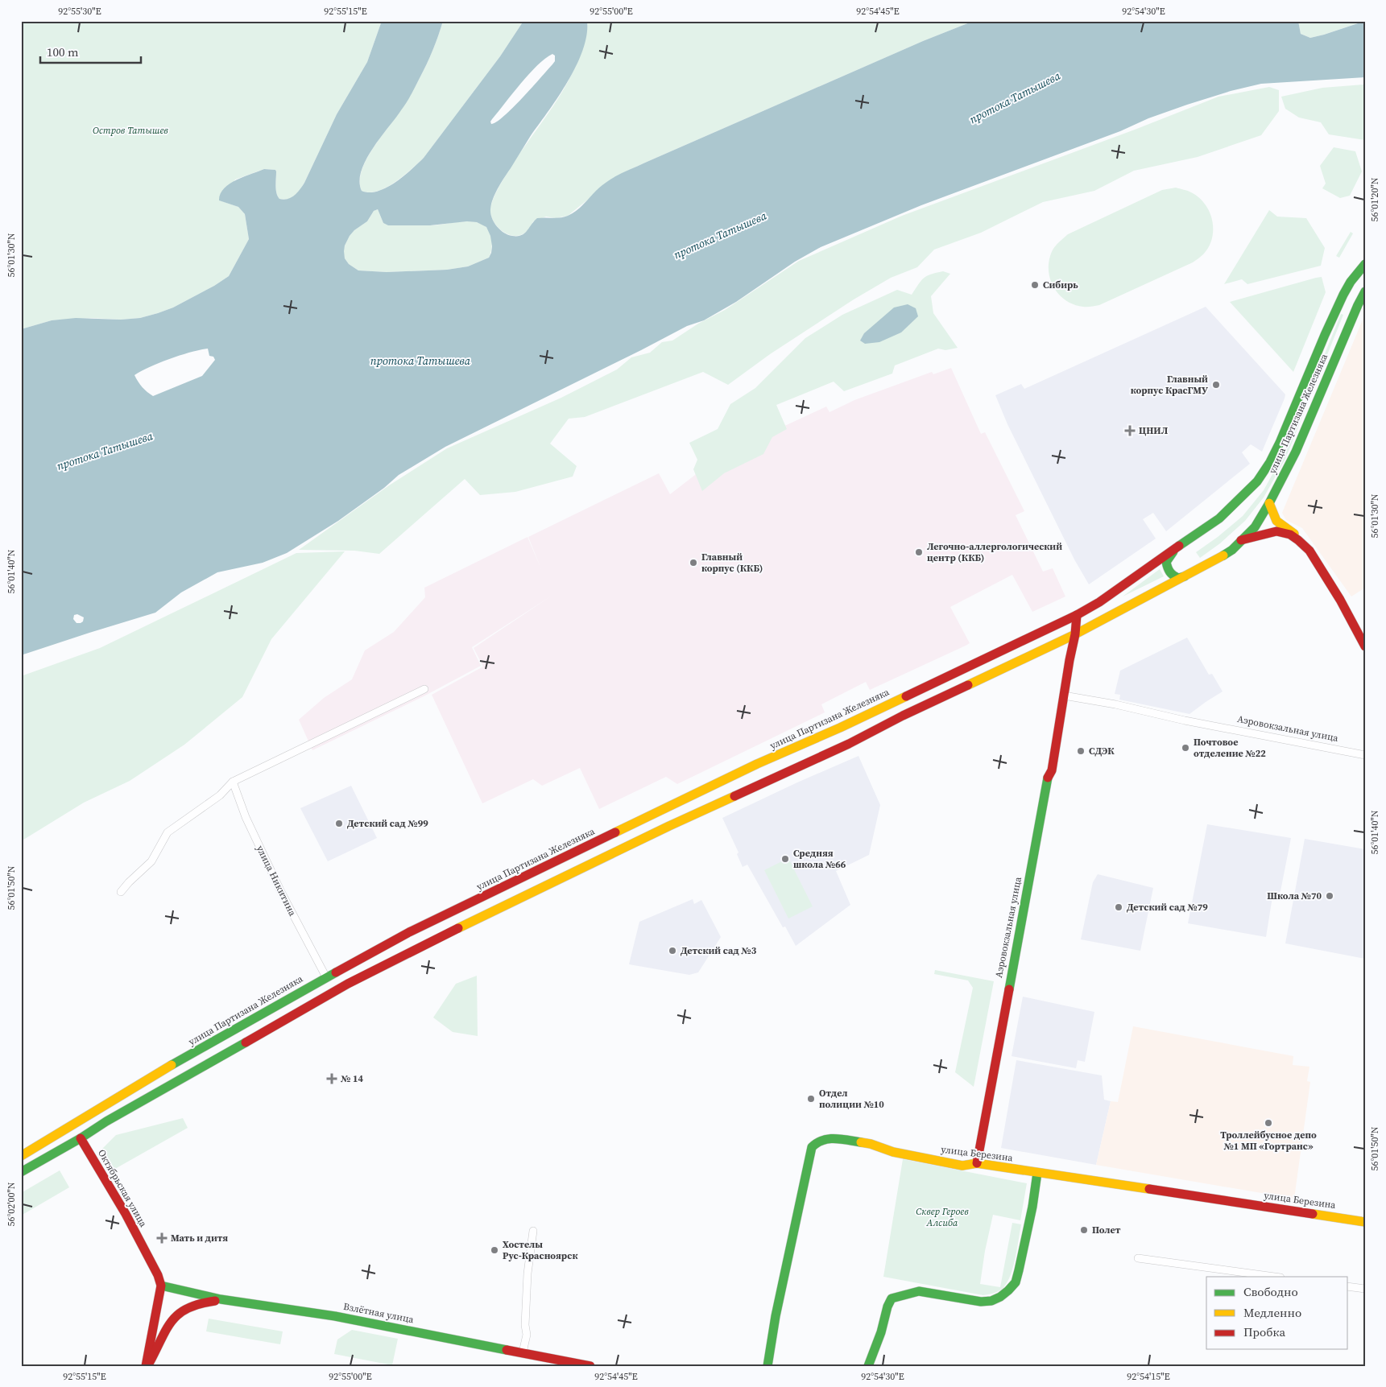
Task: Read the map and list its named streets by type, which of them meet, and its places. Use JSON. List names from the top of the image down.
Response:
{
  "streets": {
    "main road": [
      "улица Партизана Железняка",
      "Аэровокзальная улица",
      "улица Березина",
      "Октябрьская улица",
      "Взлётная улица"
    ],
    "street": ["улица Никитина"]
  },
  "crossings": [
    ["улица Партизана Железняка", "Аэровокзальная улица"],
    ["улица Партизана Железняка", "улица Никитина"],
    ["улица Партизана Железняка", "Октябрьская улица"],
    ["Аэровокзальная улица", "улица Березина"],
    ["Октябрьская улица", "Взлётная улица"]
  ],
  "water": ["протока Татышева"],
  "parks": ["Остров Татышев", "Сквер Героев Алсиба"],
  "places": {
    "other": [
      "Сибирь",
      "Главный корпус КрасГМУ",
      "Легочно-аллергологический центр (ККБ)",
      "Главный корпус (ККБ)",
      "Почтовое отделение №22",
      "СДЭК",
      "Детский сад №99",
      "Средняя школа №66",
      "Школа №70",
      "Детский сад №79",
      "Детский сад №3",
      "Отдел полиции №10",
      "Троллейбусное депо №1 МП «Гортранс»",
      "Полет",
      "Хостелы Рус-Красноярск"
    ],
    "health": ["ЦНИЛ", "№ 14", "Мать и дитя"]
  },
  "legend": ["Свободно", "Медленно", "Пробка"],
  "scale_bar": "100 m",
  "coordinates": [
    "92°55'30\"E",
    "92°55'15\"E",
    "92°55'00\"E",
    "92°54'45\"E",
    "92°54'30\"E",
    "56°01'20\"N",
    "56°01'30\"N",
    "56°01'40\"N",
    "56°01'50\"N",
    "56°02'00\"N",
    "92°54'15\"E"
  ]
}
